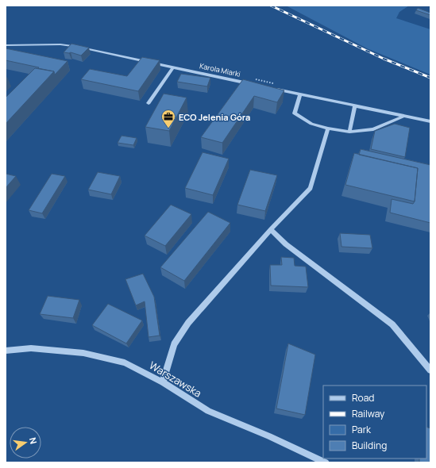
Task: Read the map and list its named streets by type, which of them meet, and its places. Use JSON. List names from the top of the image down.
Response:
{
  "streets": {
    "street": ["Karola Miarki", "Warszawska"]
  },
  "places": {
    "office": ["ECO Jelenia Góra"]
  },
  "legend": [
    "Road",
    "Railway",
    "Park",
    "Building"
  ],
  "north": "right"
}
